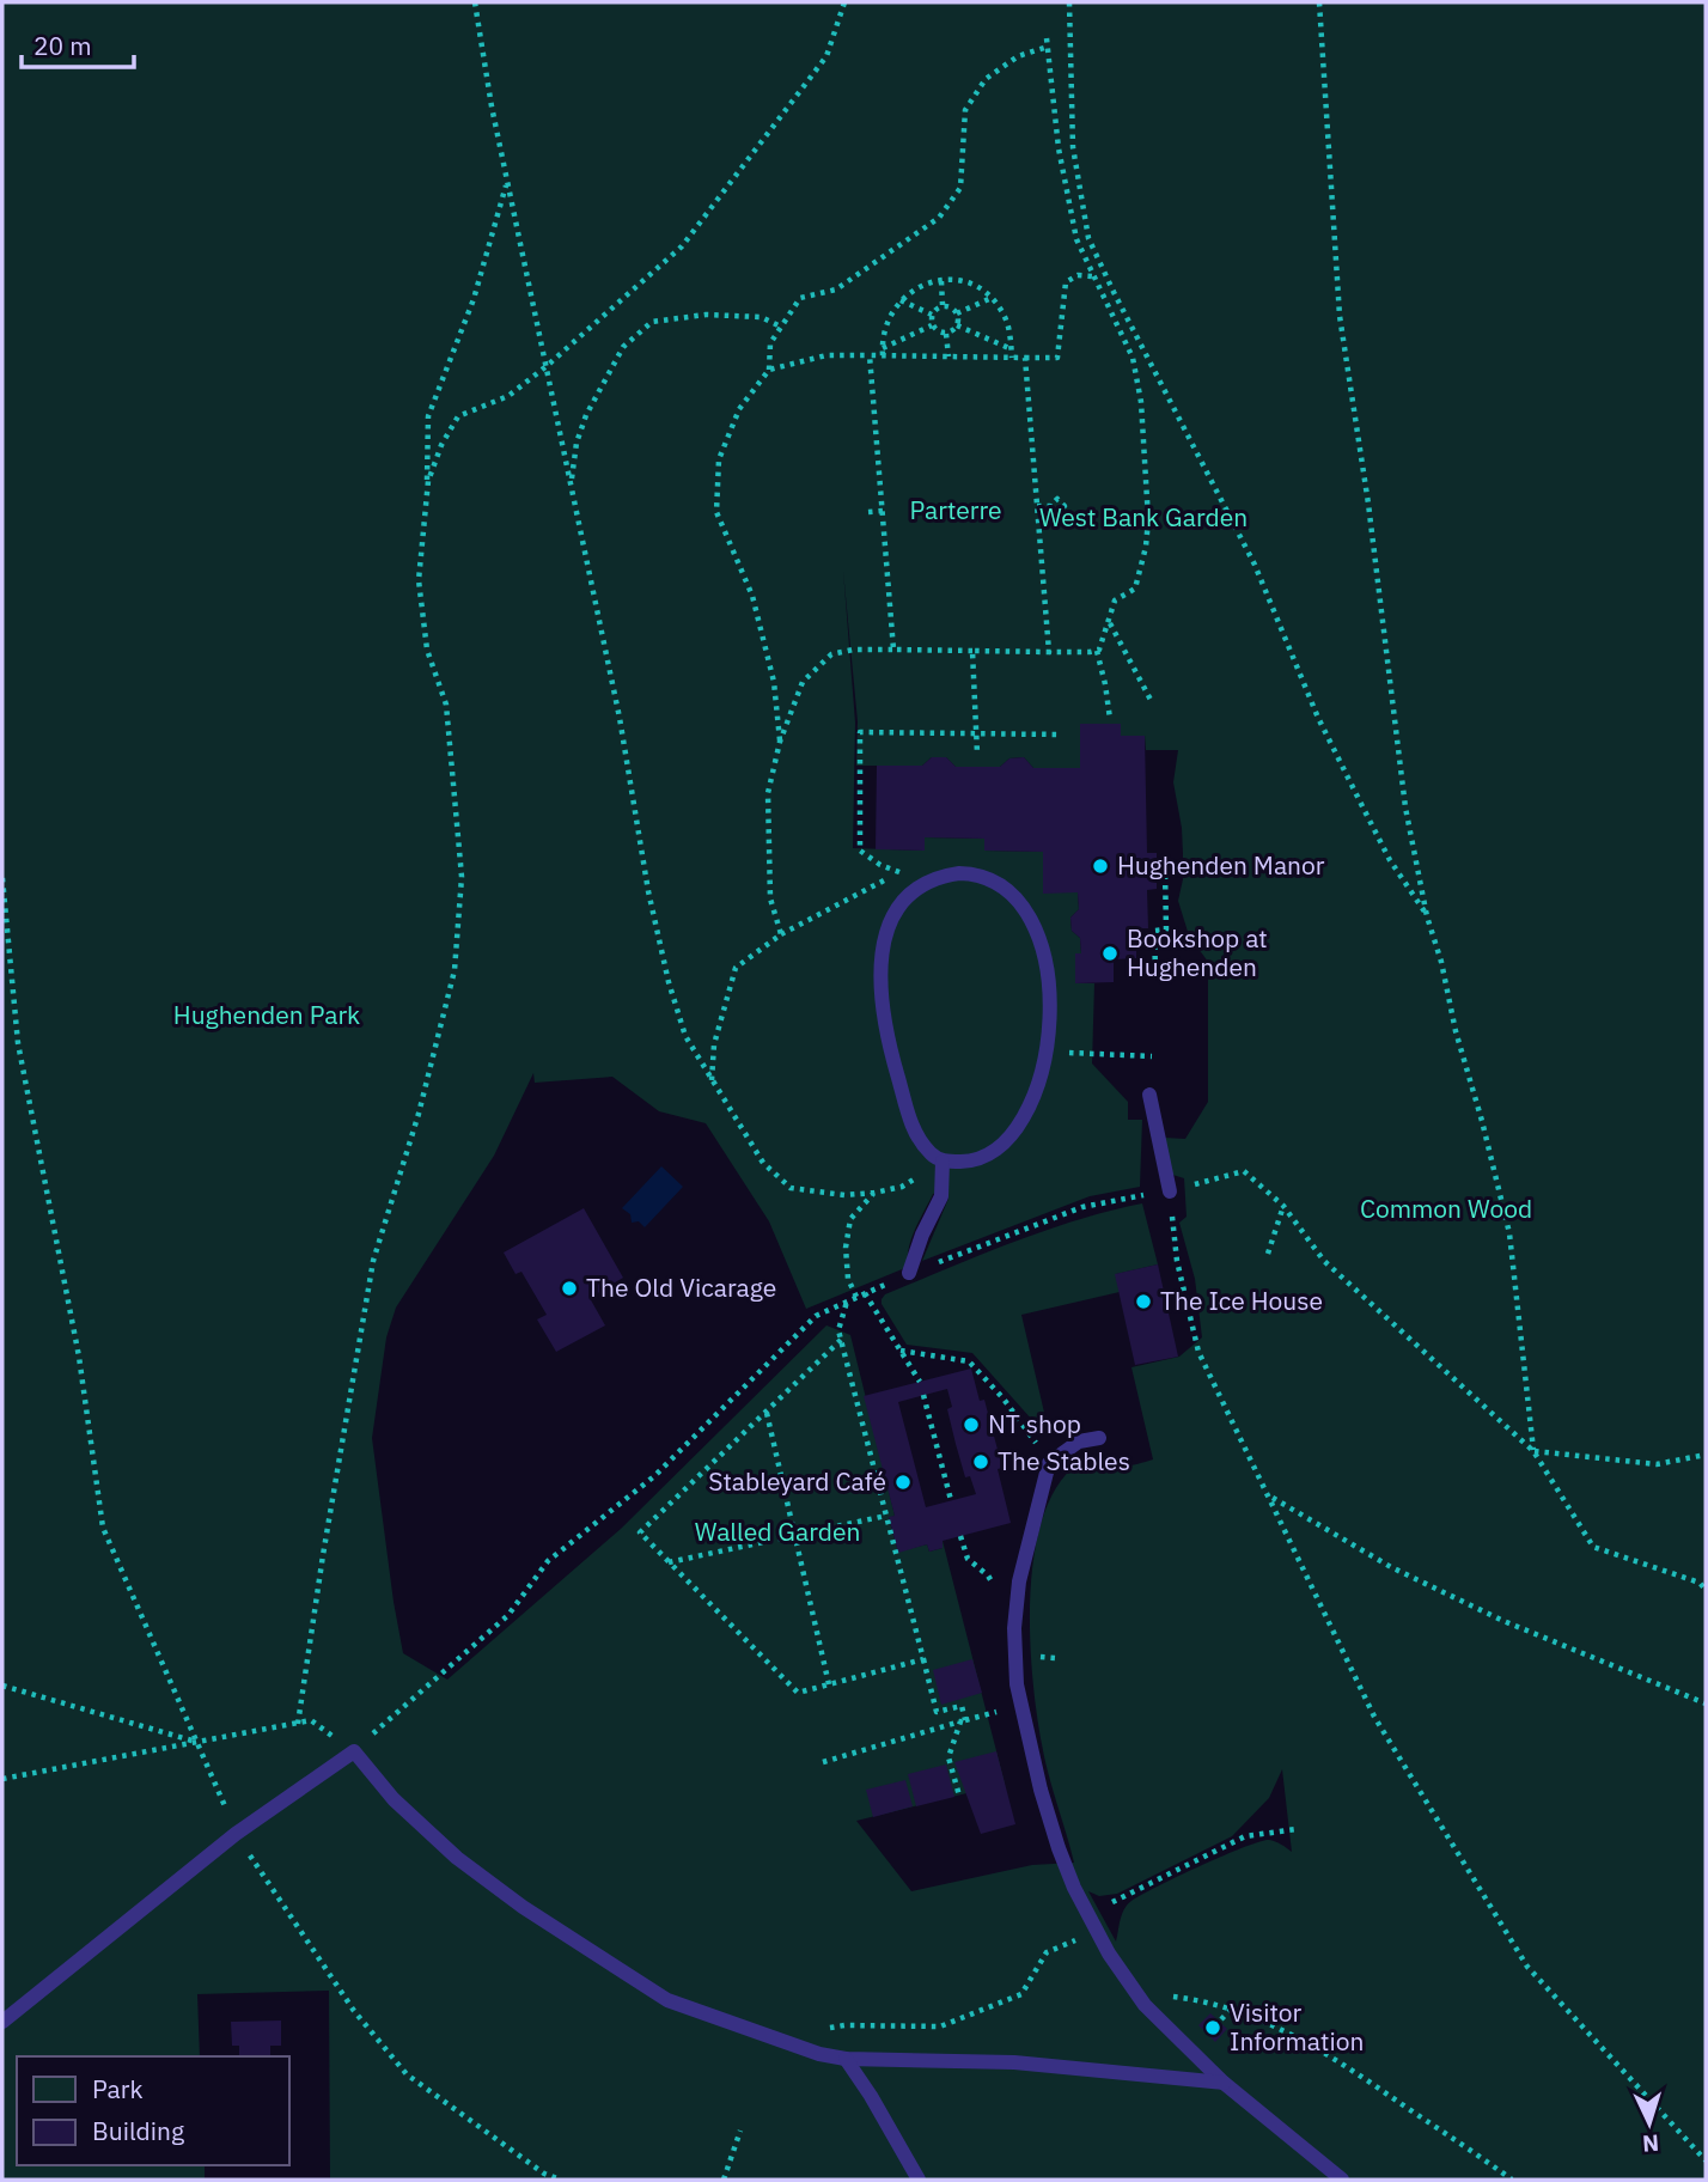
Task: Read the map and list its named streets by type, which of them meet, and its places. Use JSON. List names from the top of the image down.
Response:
{
  "parks": [
    "Parterre",
    "West Bank Garden",
    "Hughenden Park",
    "Common Wood",
    "Walled Garden"
  ],
  "places": [
    "Hughenden Manor",
    "Bookshop at Hughenden",
    "The Old Vicarage",
    "The Ice House",
    "NT shop",
    "The Stables",
    "Stableyard Café",
    "Visitor Information"
  ],
  "legend": ["Park", "Building"],
  "scale_bar": "20 m",
  "north": "bottom"
}
